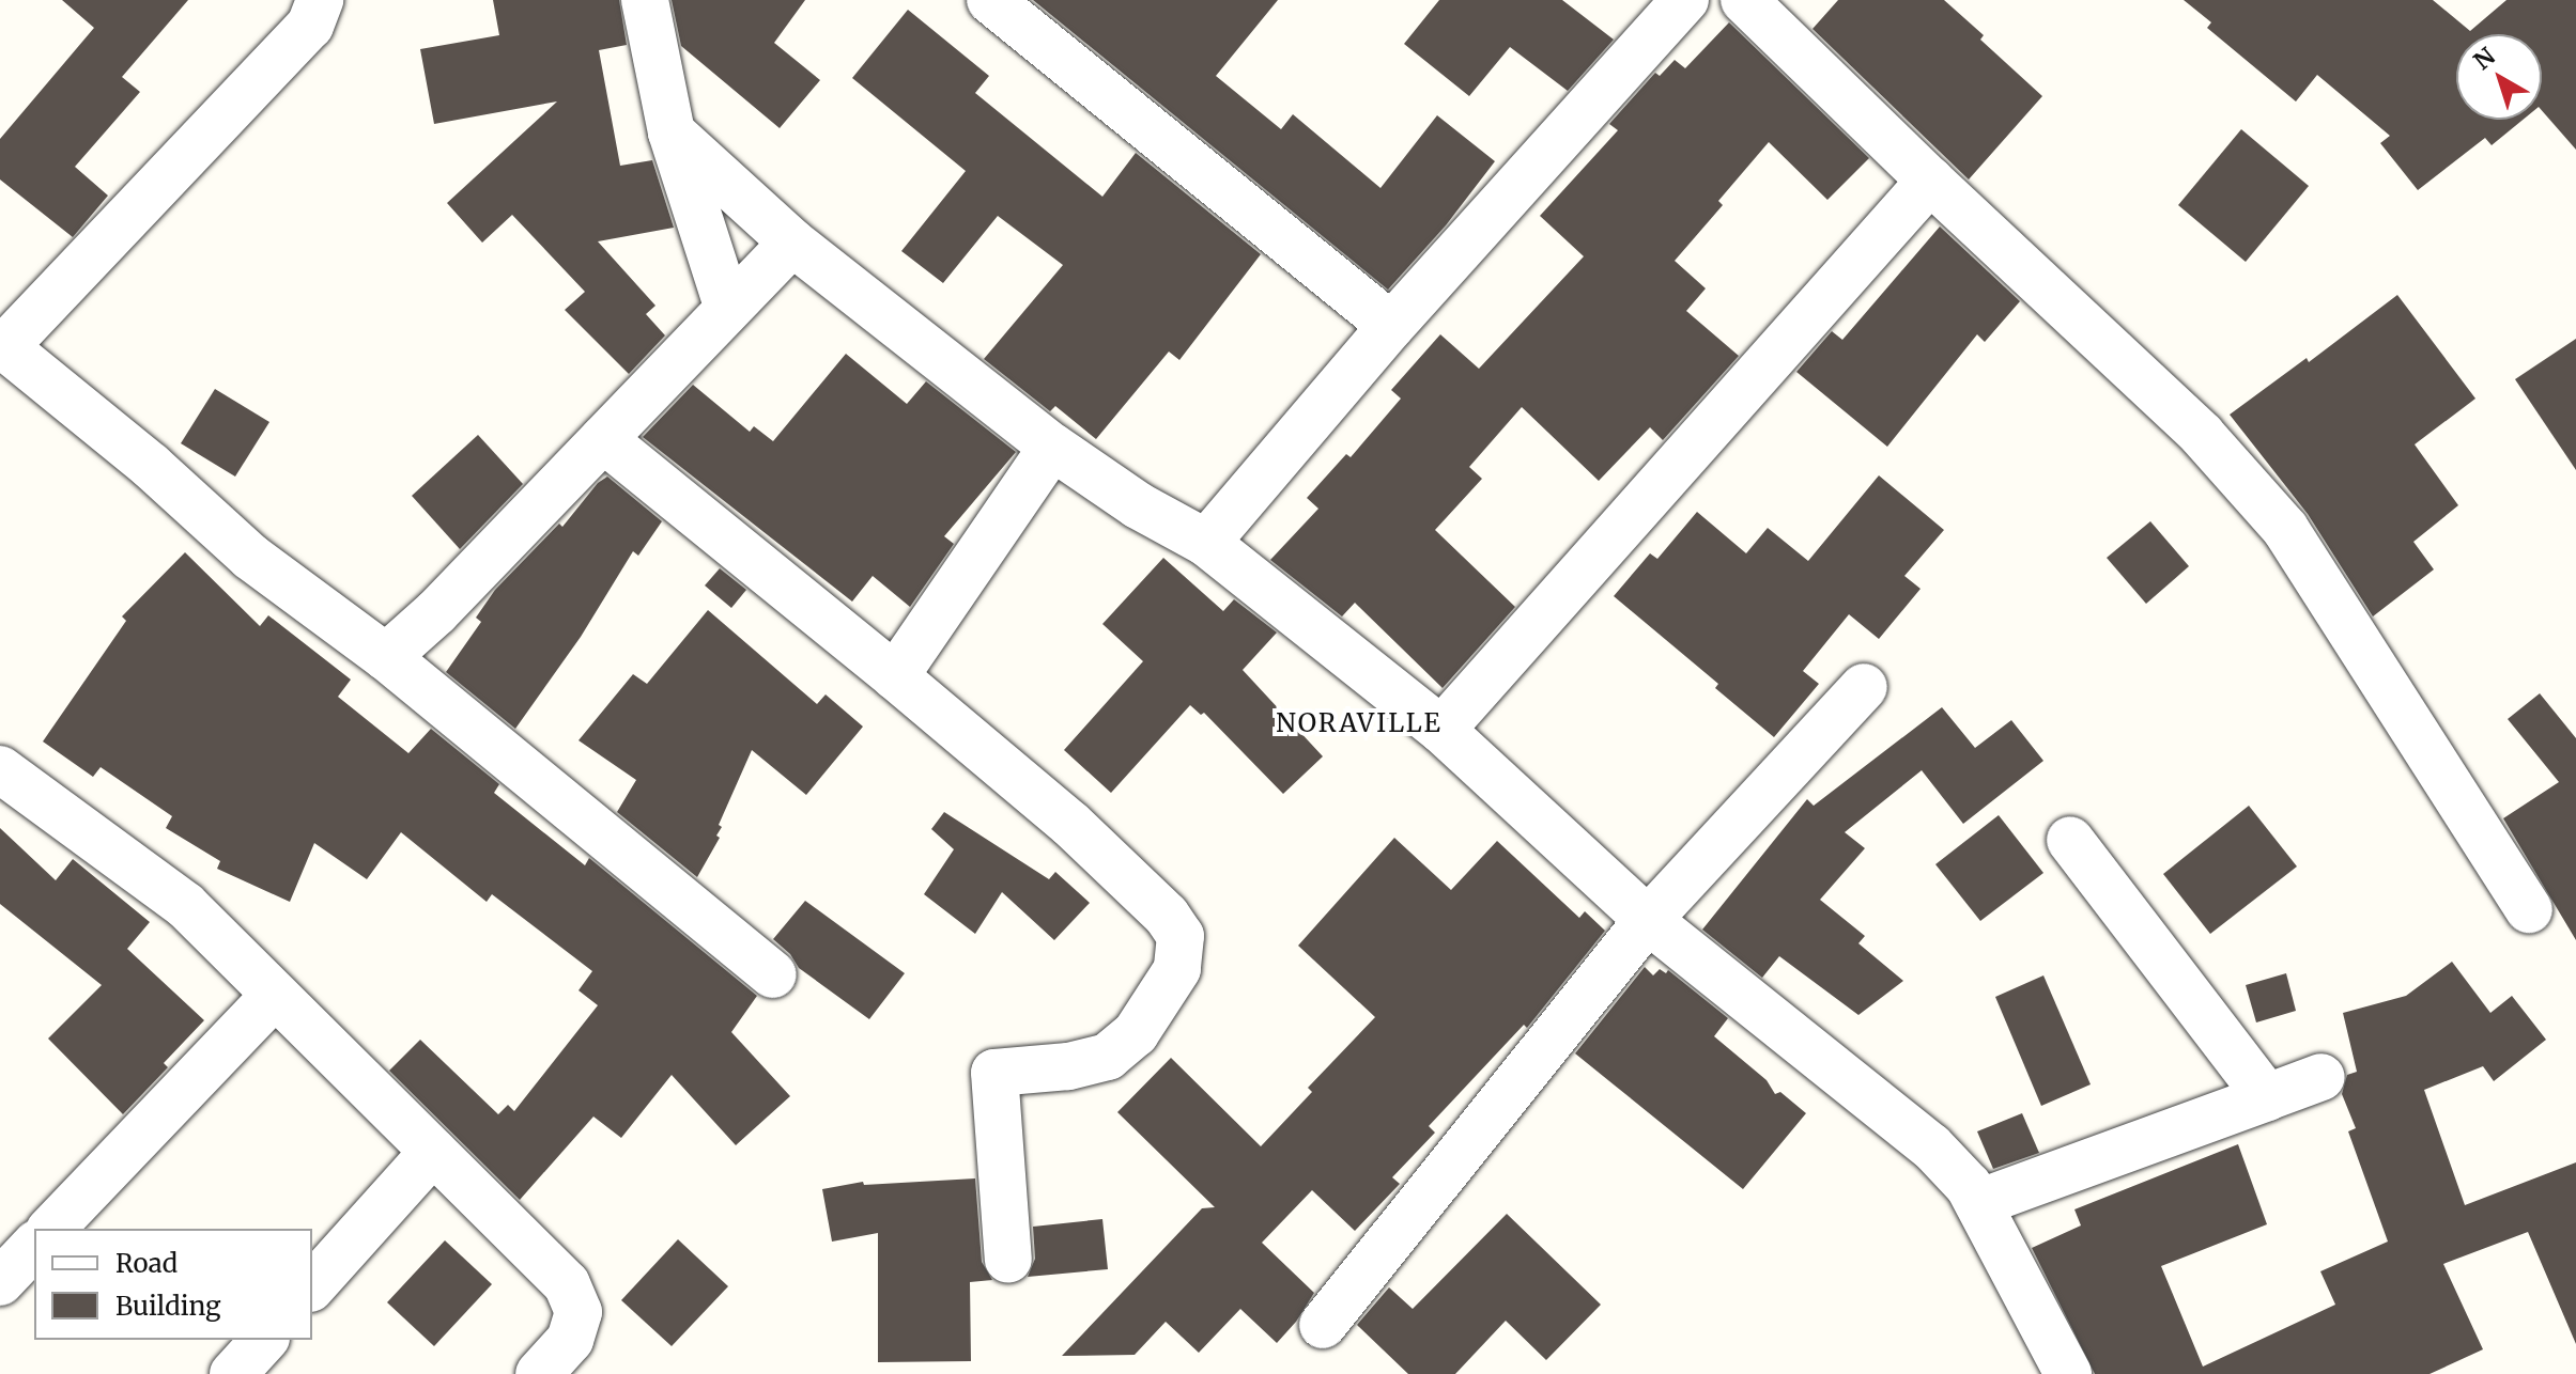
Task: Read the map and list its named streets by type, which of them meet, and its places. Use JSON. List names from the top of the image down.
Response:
{
  "districts": ["NORAVILLE"],
  "legend": ["Road", "Building"],
  "north": "top left"
}
